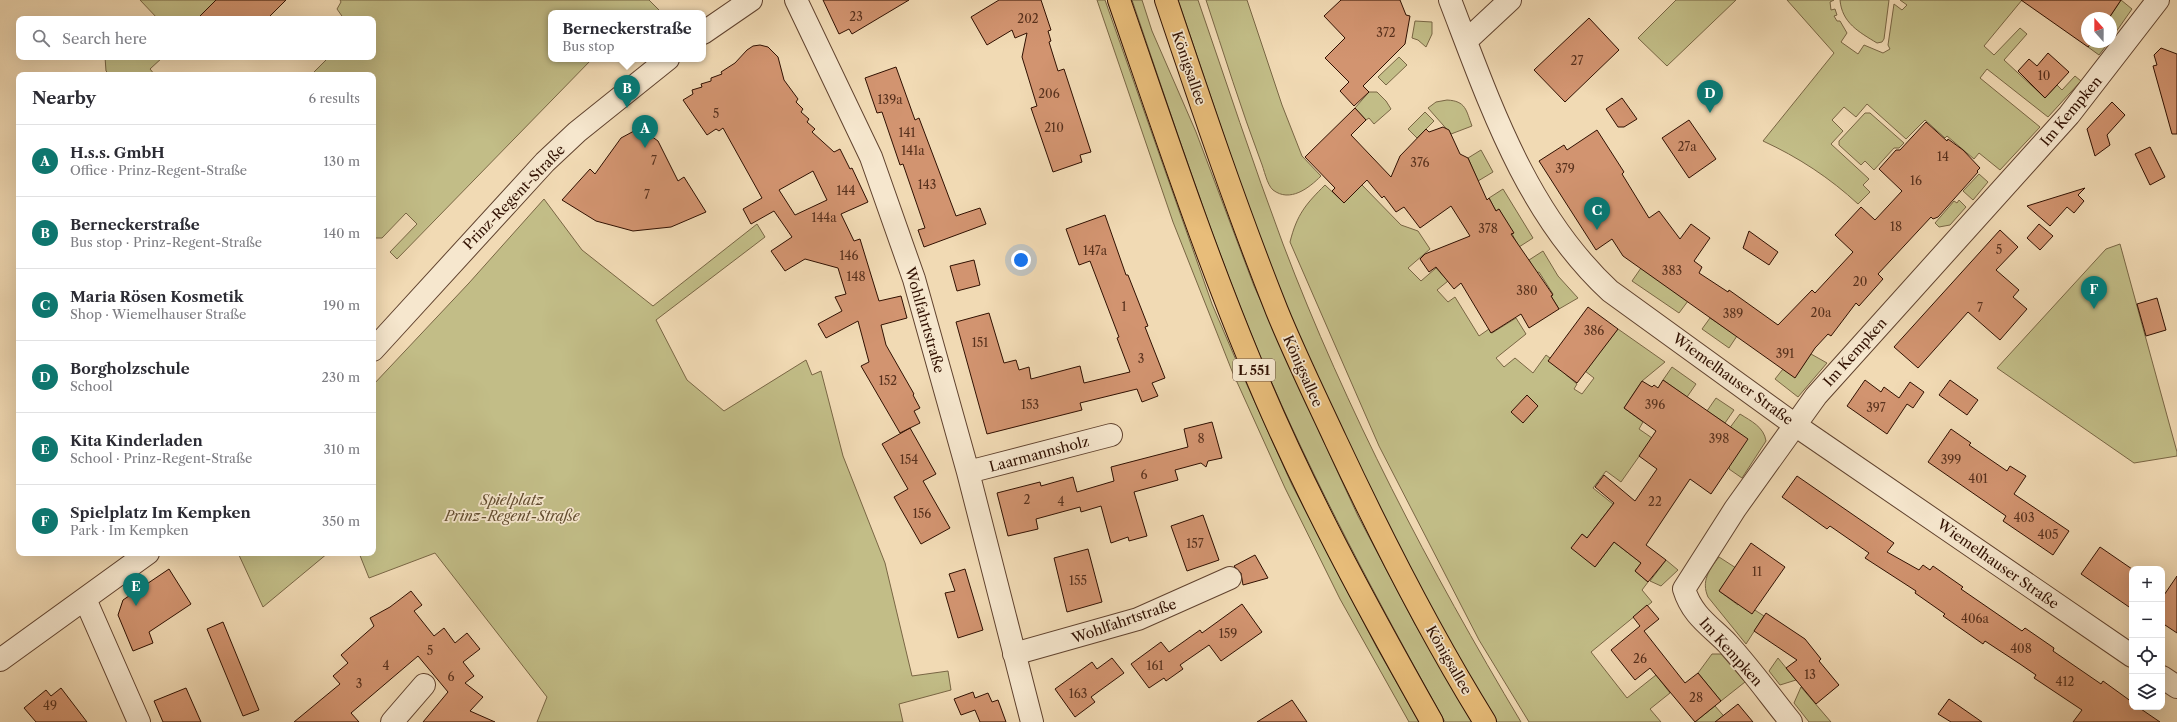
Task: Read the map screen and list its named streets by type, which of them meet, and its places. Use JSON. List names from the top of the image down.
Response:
{
  "streets": {
    "main road": ["Königsallee", "L 551"],
    "street": [
      "Im Kempken",
      "Prinz-Regent-Straße",
      "Wohlfahrtstraße",
      "Wiemelhauser Straße",
      "Laarmannsholz"
    ]
  },
  "crossings": [
    ["Im Kempken", "Wiemelhauser Straße"],
    ["Wohlfahrtstraße", "Laarmannsholz"]
  ],
  "parks": ["Spielplatz Prinz-Regent-Straße"],
  "house_numbers": [
    "23",
    "202",
    "372",
    "27",
    "10",
    "206",
    "139a",
    "5",
    "210",
    "141",
    "27a",
    "141a",
    "14",
    "7",
    "376",
    "379",
    "16",
    "143",
    "144",
    "7",
    "144a",
    "18",
    "378",
    "5",
    "147a",
    "146",
    "383",
    "148",
    "20",
    "380",
    "1",
    "7",
    "20a",
    "389",
    "386",
    "151",
    "391",
    "3",
    "152",
    "153",
    "396",
    "397",
    "8",
    "398",
    "154",
    "399",
    "6",
    "401",
    "2",
    "4",
    "22",
    "156",
    "403",
    "405",
    "157",
    "11",
    "155",
    "406a",
    "159",
    "408",
    "5",
    "26",
    "4",
    "161",
    "13",
    "6",
    "412",
    "3",
    "163",
    "28",
    "49"
  ],
  "north": "top",
  "page": {
    "popup": ["Berneckerstraße", "Bus stop"],
    "search": "Search here",
    "heading": ["Nearby", "6 results"],
    "pins": [
      "B",
      "D",
      "A",
      "C",
      "F",
      "E"
    ],
    "list": [
      {
        "mark": "A",
        "name": "H.s.s. GmbH",
        "note": "Office · Prinz-Regent-Straße",
        "value": "130 m"
      },
      {
        "mark": "B",
        "name": "Berneckerstraße",
        "note": "Bus stop · Prinz-Regent-Straße",
        "value": "140 m"
      },
      {
        "mark": "C",
        "name": "Maria Rösen Kosmetik",
        "note": "Shop · Wiemelhauser Straße",
        "value": "190 m"
      },
      {
        "mark": "D",
        "name": "Borgholzschule",
        "note": "School",
        "value": "230 m"
      },
      {
        "mark": "E",
        "name": "Kita Kinderladen",
        "note": "School · Prinz-Regent-Straße",
        "value": "310 m"
      },
      {
        "mark": "F",
        "name": "Spielplatz Im Kempken",
        "note": "Park · Im Kempken",
        "value": "350 m"
      }
    ],
    "map_buttons": ["+", "−"]
  }
}
